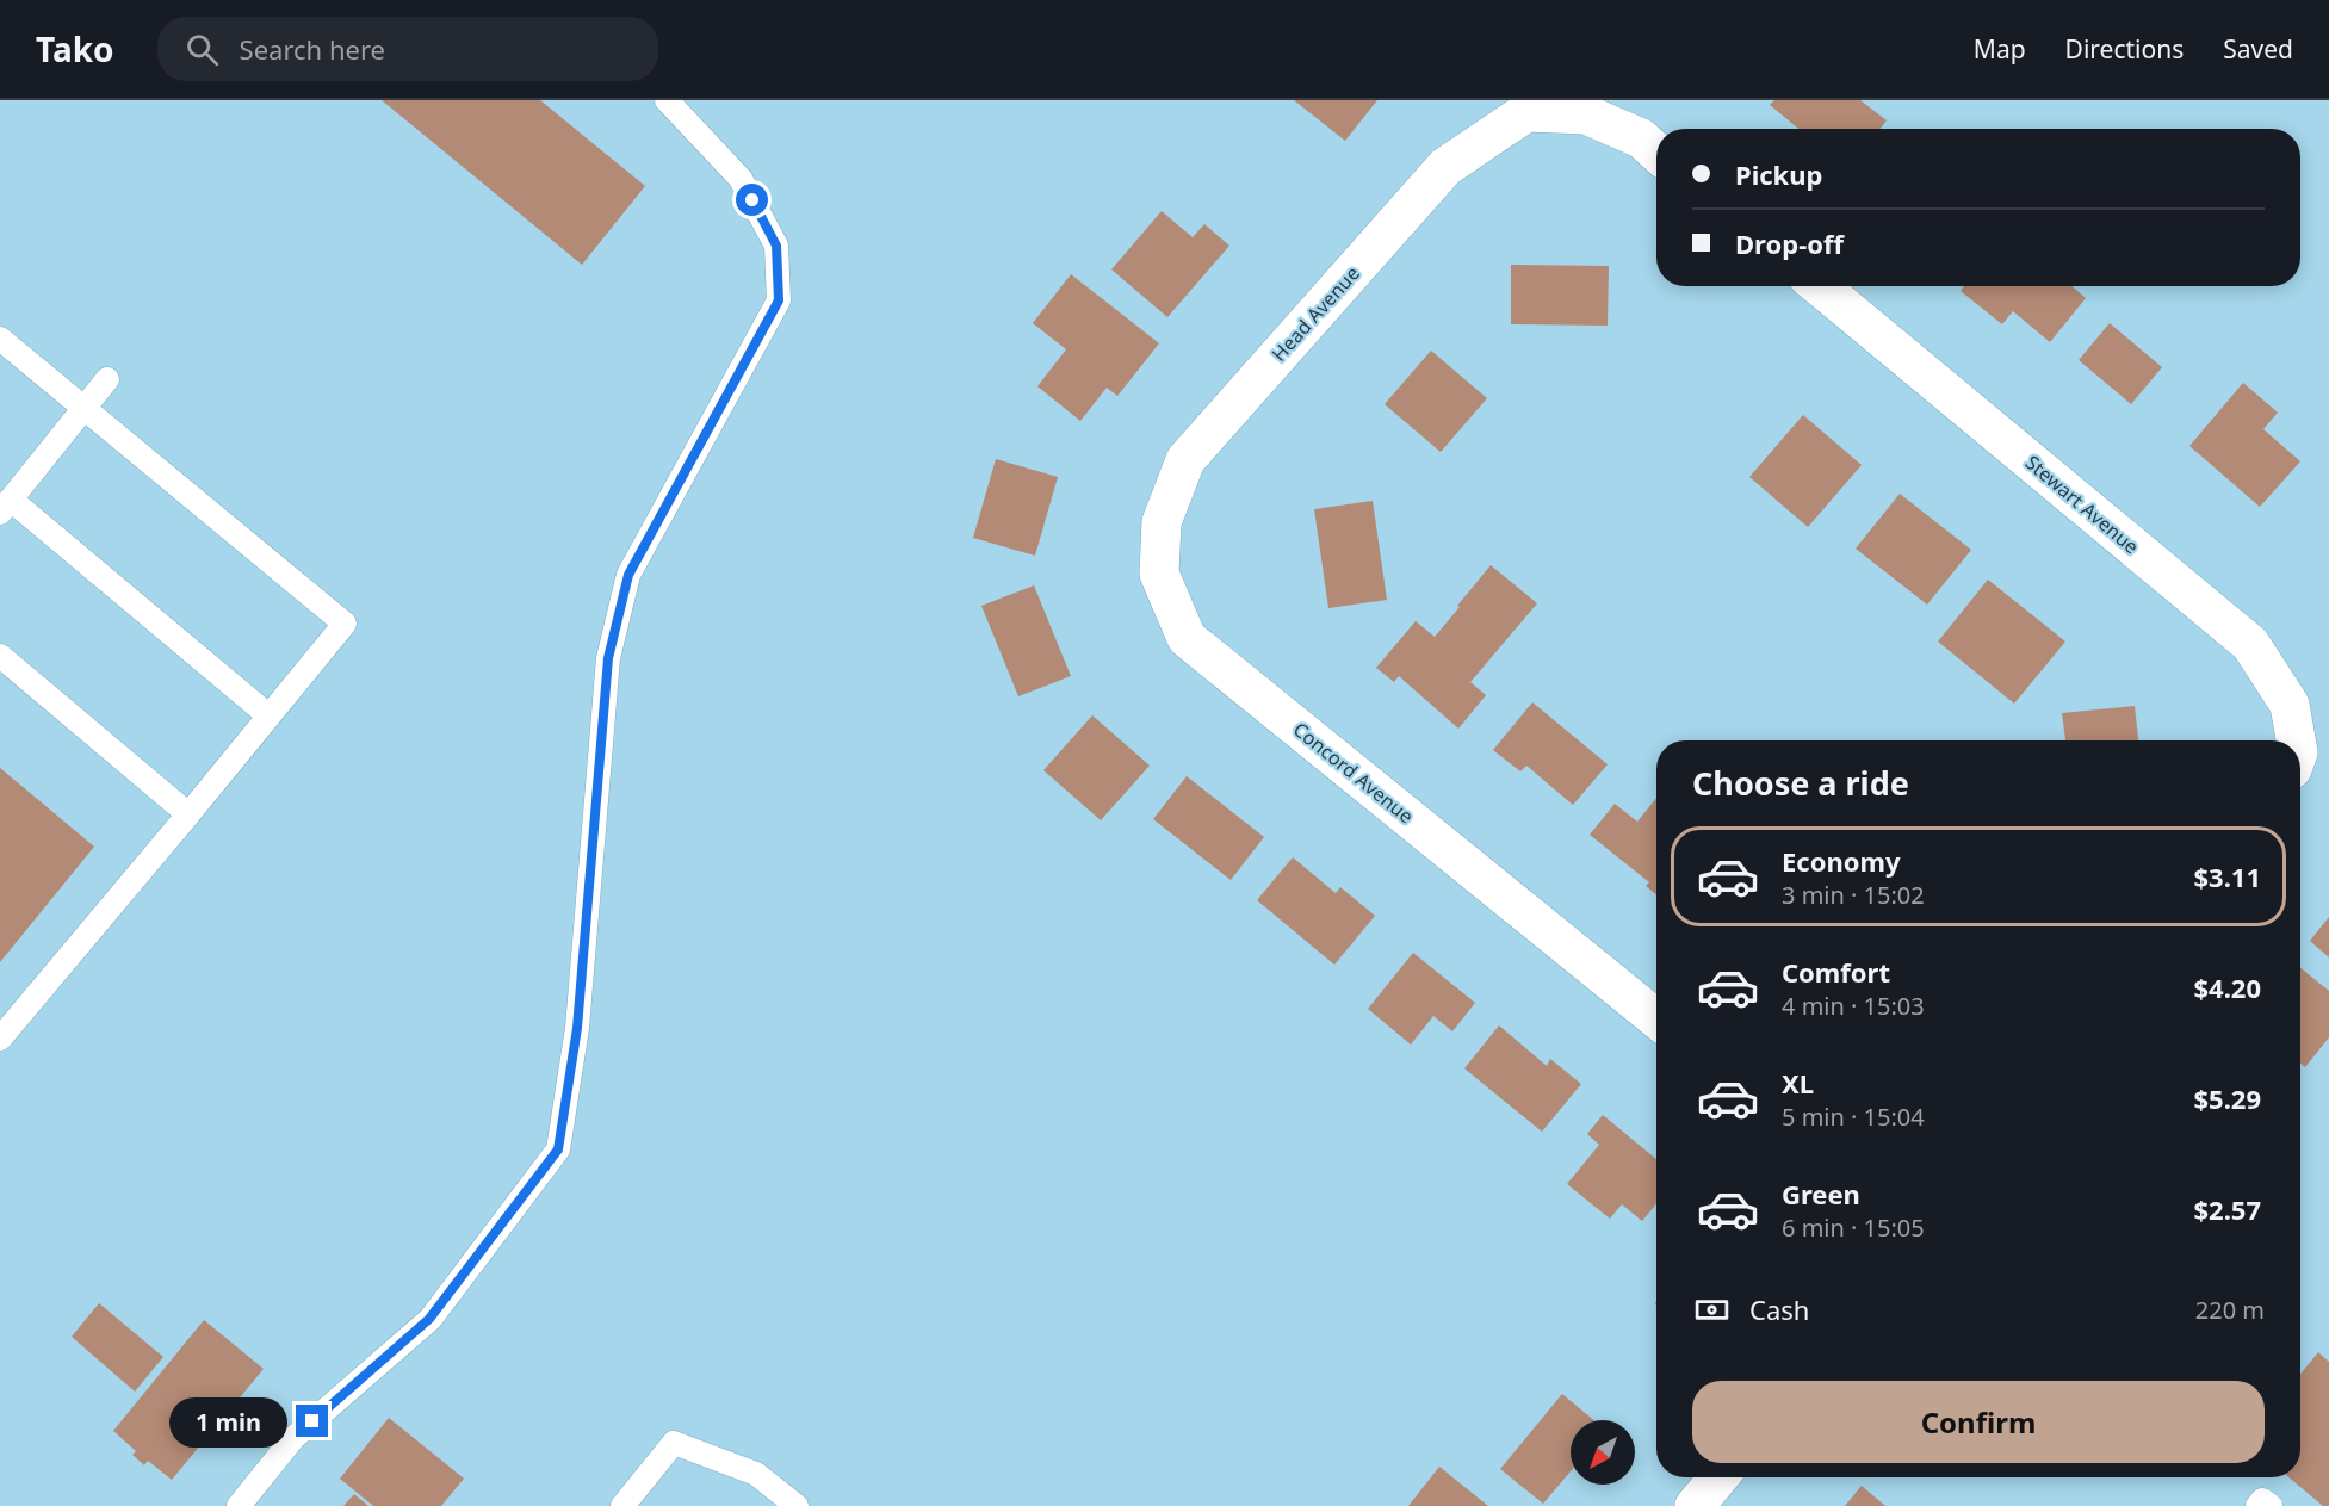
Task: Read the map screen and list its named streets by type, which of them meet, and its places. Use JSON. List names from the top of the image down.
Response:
{
  "streets": {
    "street": ["Head Avenue", "Stewart Avenue", "Concord Avenue"]
  },
  "crossings": [
    ["Head Avenue", "Concord Avenue"]
  ],
  "north": "bottom left",
  "page": {
    "header": "Tako",
    "search": "Search here",
    "nav": ["Map", "Directions", "Saved"],
    "banner": ["Pickup", "Drop-off"],
    "heading": "Choose a ride",
    "list": [
      {
        "name": "Economy",
        "note": "3 min · 15:02",
        "value": "$3.11"
      },
      {
        "name": "Comfort",
        "note": "4 min · 15:03",
        "value": "$4.20"
      },
      {
        "name": "XL",
        "note": "5 min · 15:04",
        "value": "$5.29"
      },
      {
        "name": "Green",
        "note": "6 min · 15:05",
        "value": "$2.57"
      }
    ],
    "pay": ["Cash", "220 m"],
    "buttons": "Confirm",
    "bubble": "1 min"
  }
}
